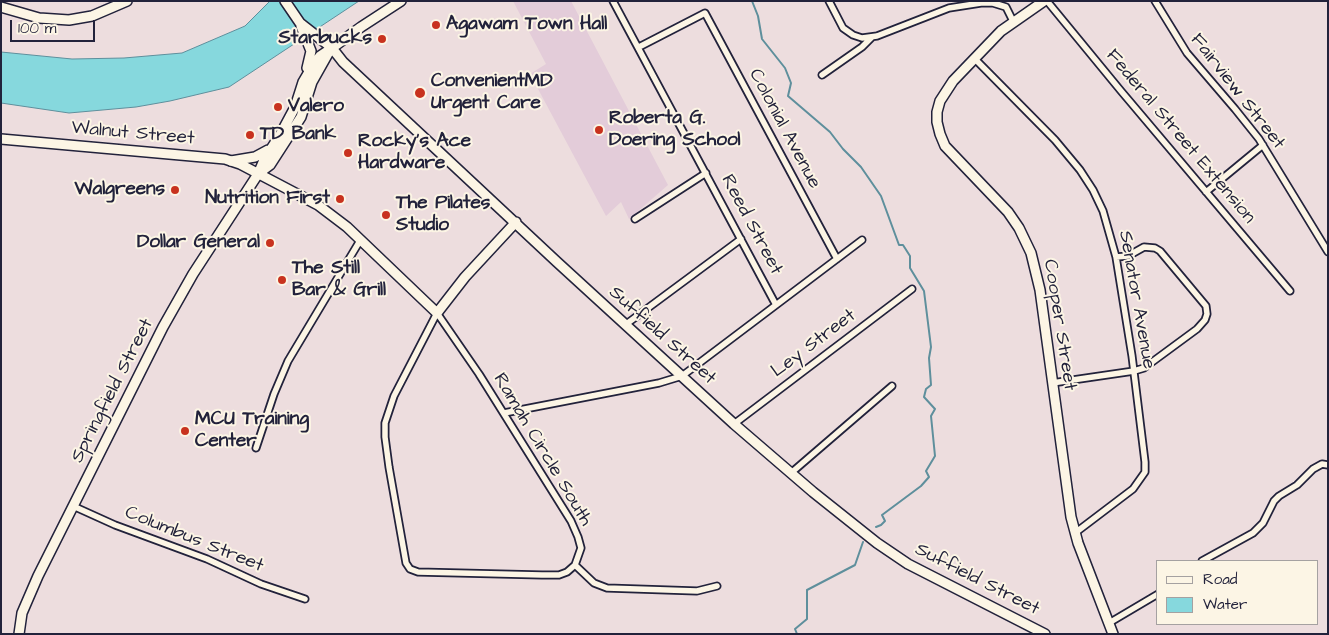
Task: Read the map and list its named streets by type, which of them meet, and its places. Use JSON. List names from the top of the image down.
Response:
{
  "streets": {
    "main road": [
      "Walnut Street",
      "Cooper Street",
      "Suffield Street",
      "Springfield Street"
    ],
    "street": [
      "Fairview Street",
      "Colonial Avenue",
      "Federal Street Extension",
      "Reed Street",
      "Senator Avenue",
      "Ley Street",
      "Ramah Circle South",
      "Columbus Street"
    ]
  },
  "crossings": [
    ["Colonial Avenue", "Reed Street"],
    ["Walnut Street", "Springfield Street"],
    ["Walnut Street", "Ramah Circle South"],
    ["Federal Street Extension", "Cooper Street"],
    ["Senator Avenue", "Cooper Street"],
    ["Suffield Street", "Ley Street"],
    ["Suffield Street", "Springfield Street"],
    ["Springfield Street", "Columbus Street"]
  ],
  "places": [
    "Agawam Town Hall",
    "Starbucks",
    "ConvenientMD Urgent Care",
    "Valero",
    "Roberta G. Doering School",
    "TD Bank",
    "Rocky's Ace Hardware",
    "Walgreens",
    "Nutrition First",
    "The Pilates Studio",
    "Dollar General",
    "The Still Bar & Grill",
    "MCU Training Center"
  ],
  "legend": ["Road", "Water"],
  "scale_bar": "100 m"
}
